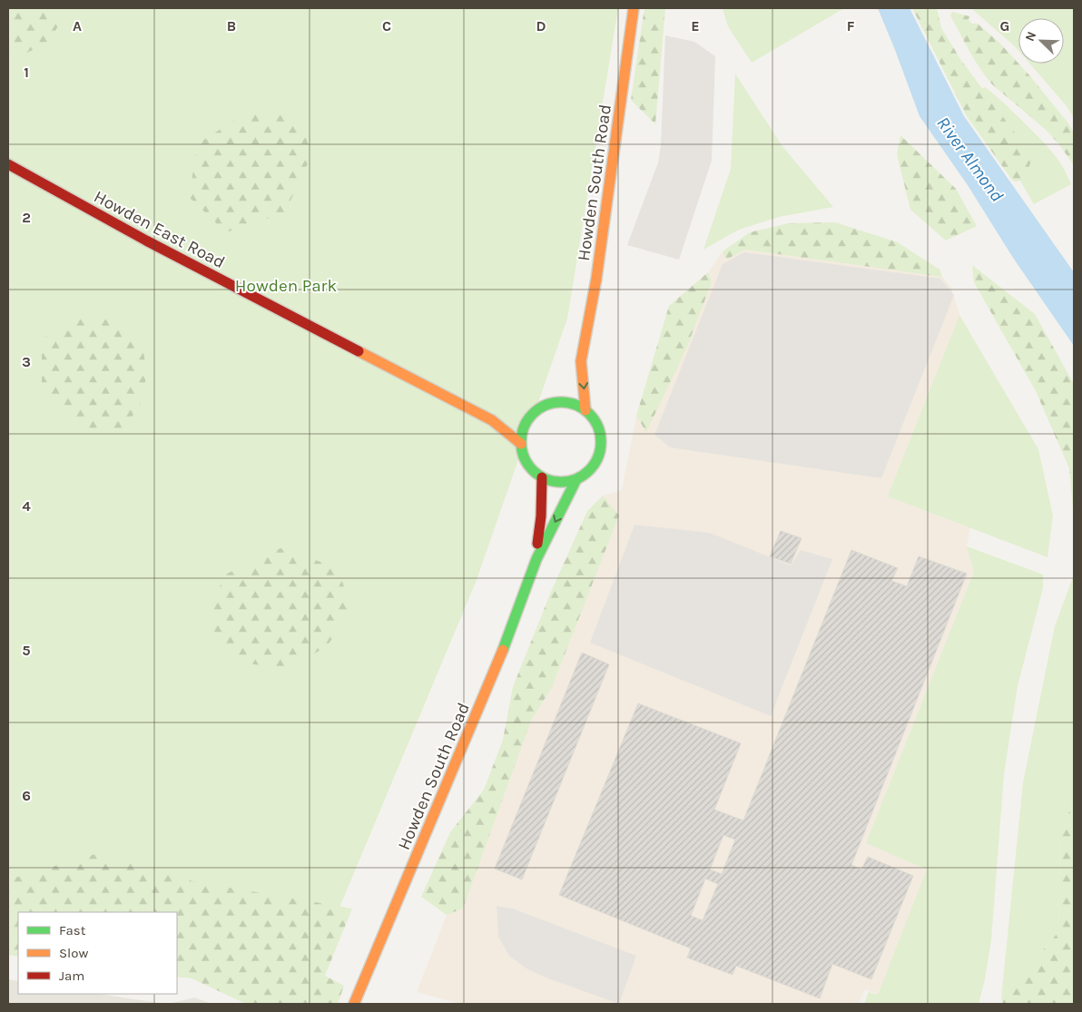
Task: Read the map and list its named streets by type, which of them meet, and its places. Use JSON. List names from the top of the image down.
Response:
{
  "streets": {
    "main road": ["Howden South Road", "Howden East Road"]
  },
  "crossings": [
    ["Howden South Road", "Howden East Road"]
  ],
  "water": ["River Almond"],
  "parks": ["Howden Park"],
  "legend": ["Fast", "Slow", "Jam"],
  "north": "top left",
  "grid": {
    "columns": [
      "A",
      "B",
      "C",
      "D",
      "E",
      "F",
      "G"
    ],
    "rows": [
      "1",
      "2",
      "3",
      "4",
      "5",
      "6"
    ]
  }
}
